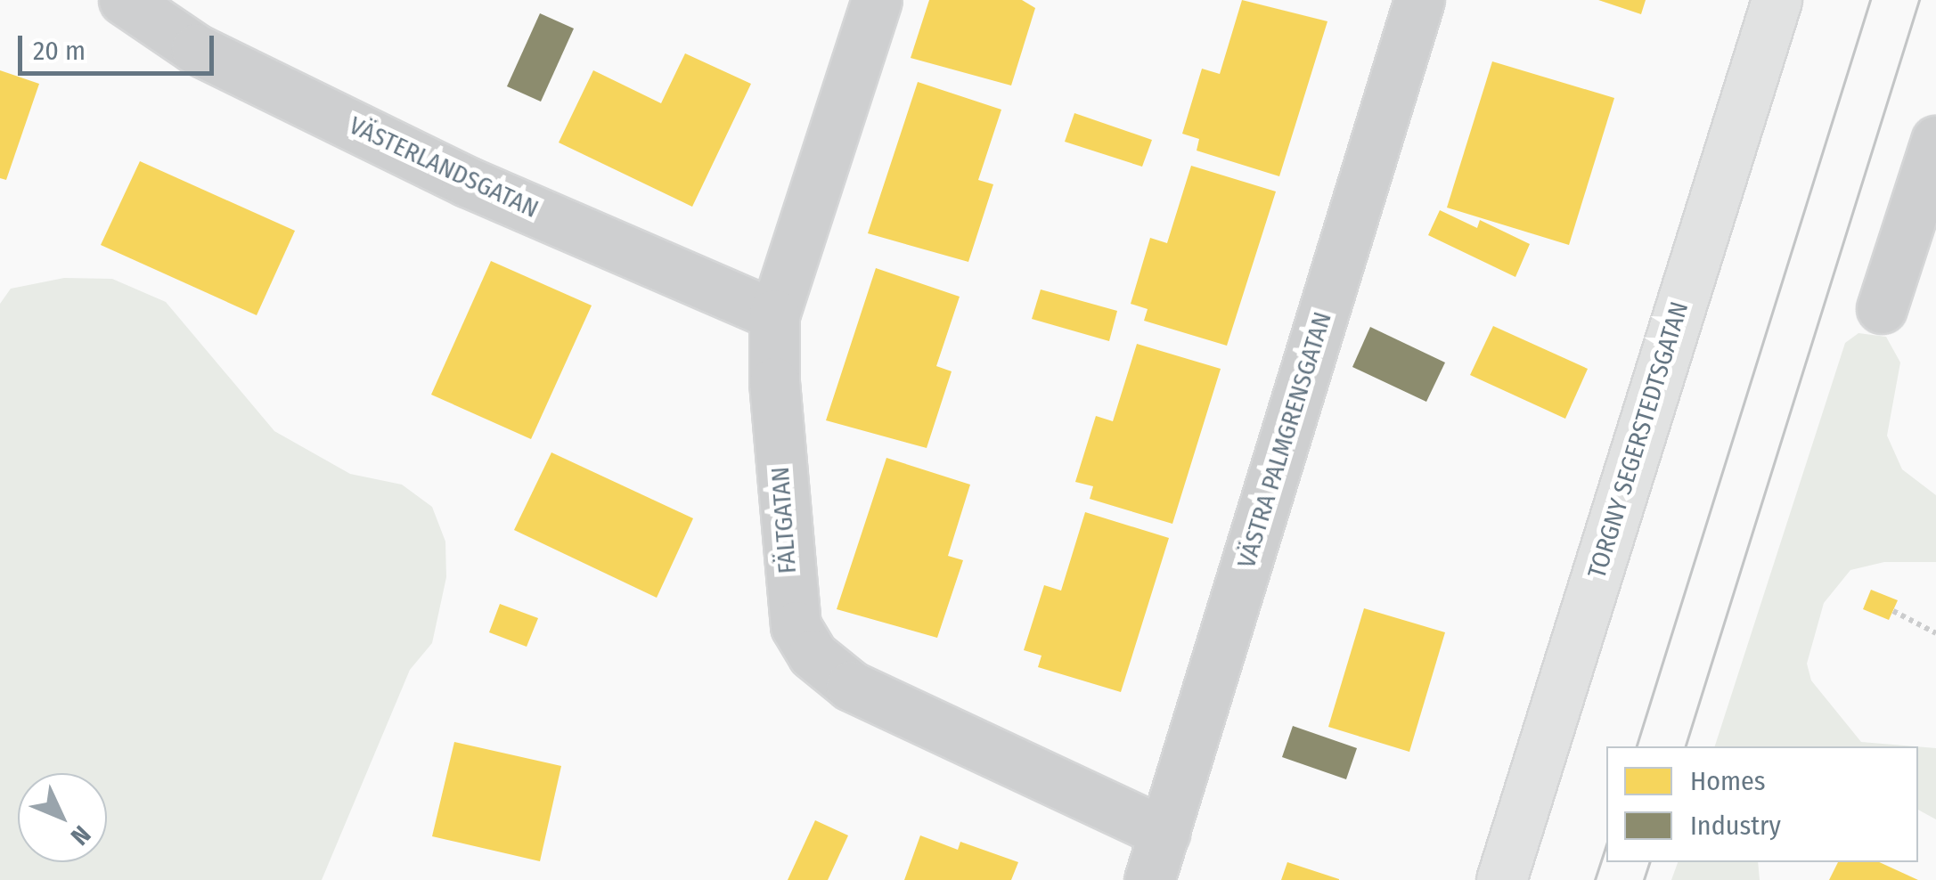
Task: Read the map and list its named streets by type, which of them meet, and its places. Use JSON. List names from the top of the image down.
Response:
{
  "streets": {
    "street": [
      "VÄSTERLANDSGATAN",
      "VÄSTRA PALMGRENSGATAN",
      "TORGNY SEGERSTEDTSGATAN",
      "FÄLTGATAN"
    ]
  },
  "crossings": [
    ["VÄSTERLANDSGATAN", "FÄLTGATAN"],
    ["VÄSTRA PALMGRENSGATAN", "FÄLTGATAN"]
  ],
  "legend": ["Homes", "Industry"],
  "scale_bar": "20 m",
  "north": "bottom right"
}
